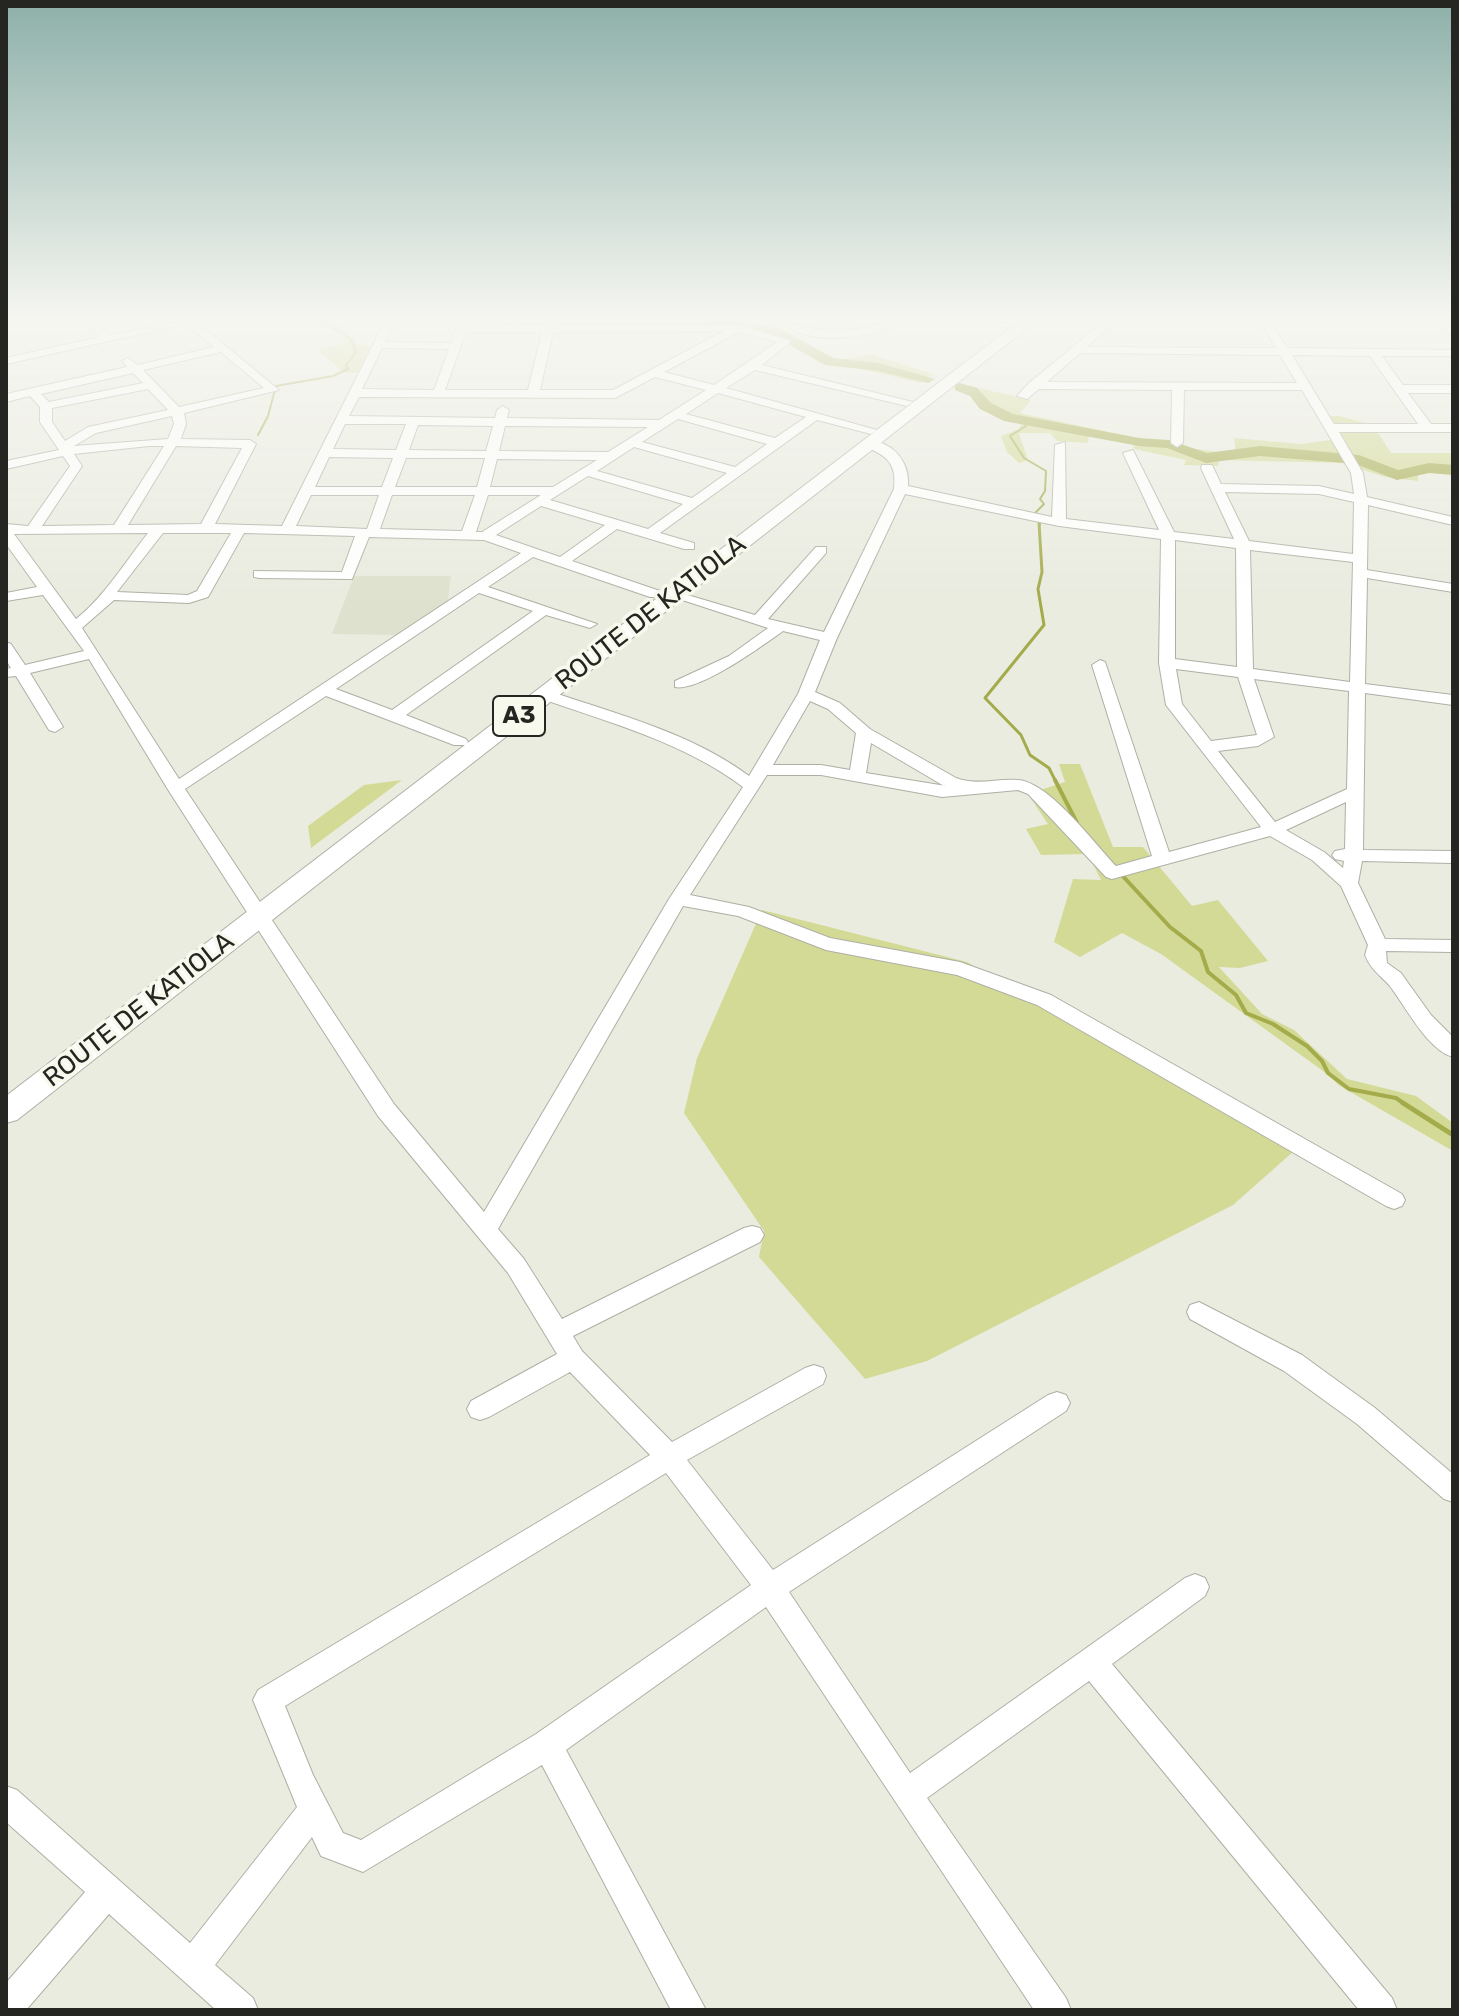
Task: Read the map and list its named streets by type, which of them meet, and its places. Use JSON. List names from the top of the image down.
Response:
{
  "streets": {
    "highway": ["ROUTE DE KATIOLA", "A3"]
  }
}
